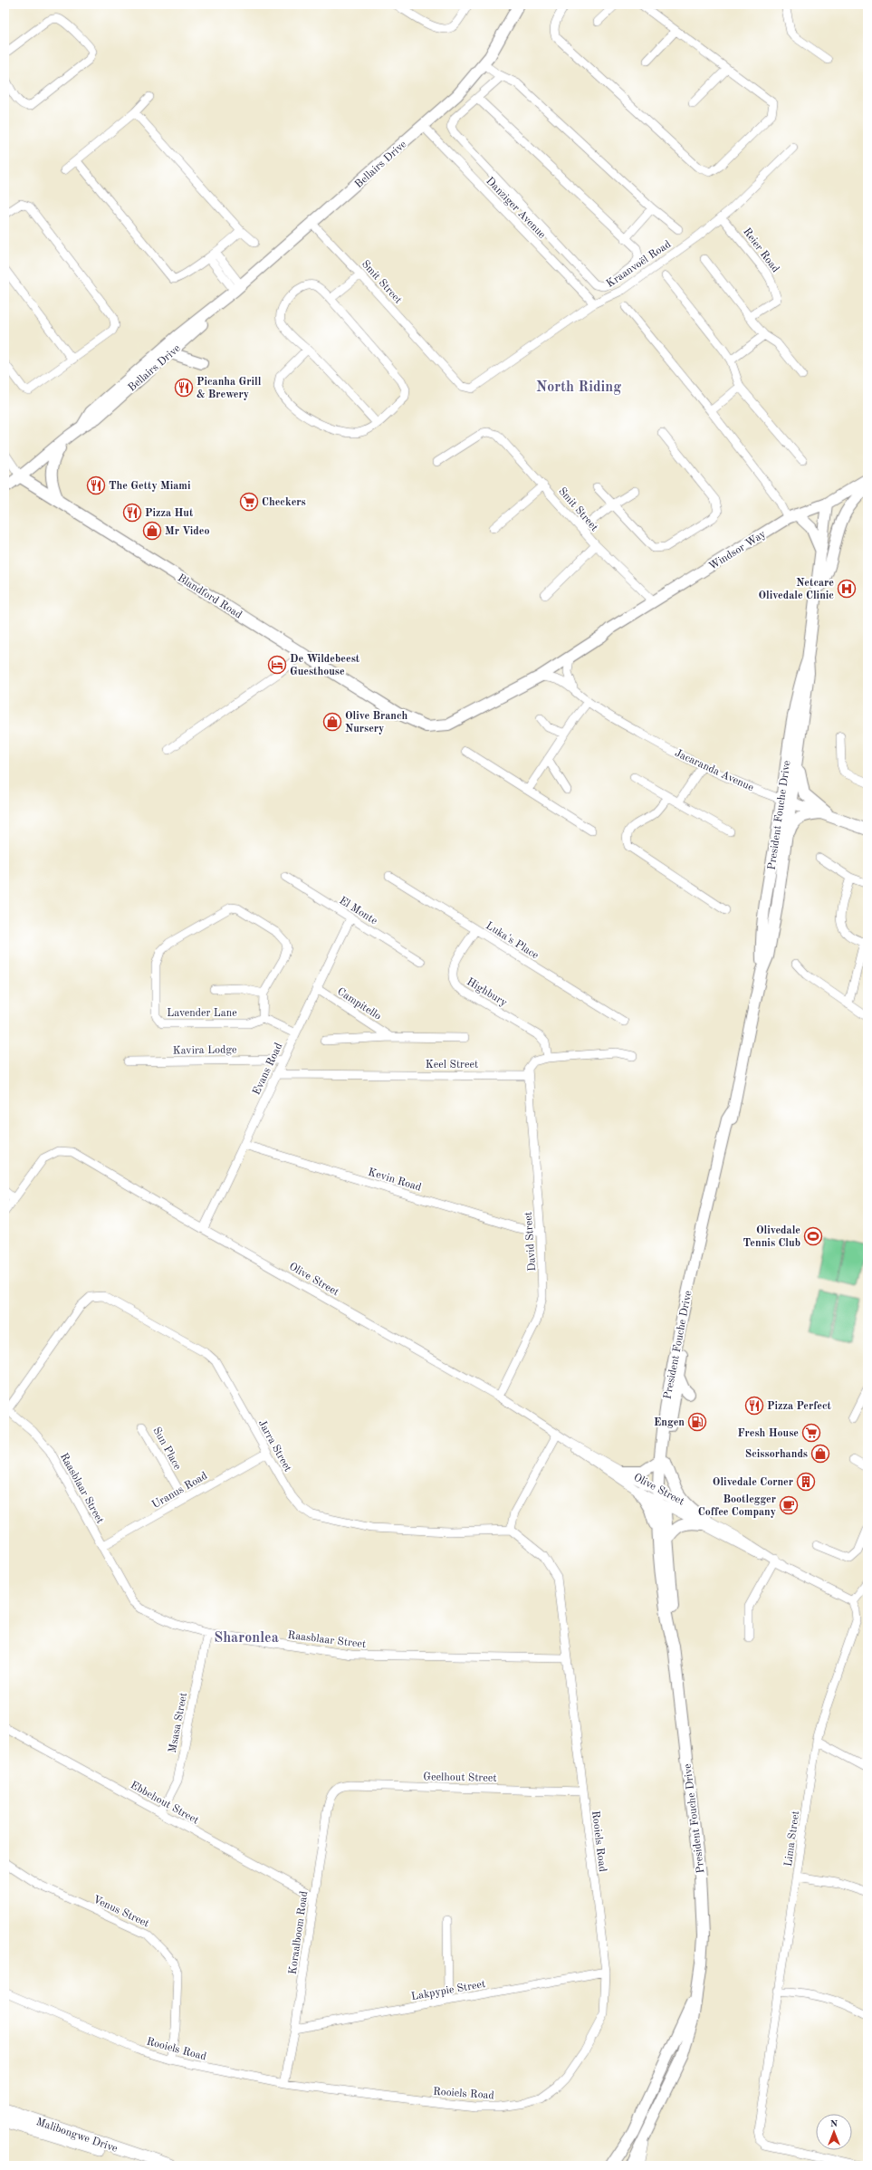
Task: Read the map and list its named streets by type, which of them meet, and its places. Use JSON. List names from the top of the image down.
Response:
{
  "streets": {
    "main road": ["Malibongwe Drive"],
    "street": [
      "Bellairs Drive",
      "Danziger Avenue",
      "Reier Road",
      "Kraanvoël Road",
      "Smit Street",
      "Windsor Way",
      "Blandford Road",
      "Jacaranda Avenue",
      "President Fouche Drive",
      "El Monte",
      "Luka's Place",
      "Highbury",
      "Campitello",
      "Lavender Lane",
      "Kavira Lodge",
      "Keel Street",
      "Evans Road",
      "Kevin Road",
      "David Street",
      "Olive Street",
      "Jarra Street",
      "Sun Place",
      "Raasblaar Street",
      "Uranus Road",
      "Msasa Street",
      "Geelhout Street",
      "Ebbehout Street",
      "Lima Street",
      "Rooiels Road",
      "Venus Street",
      "Koraalboom Road",
      "Lakpypie Street"
    ]
  },
  "crossings": [
    ["Bellairs Drive", "Danziger Avenue"],
    ["Bellairs Drive", "Smit Street"],
    ["Bellairs Drive", "Blandford Road"],
    ["Danziger Avenue", "Kraanvoël Road"],
    ["Reier Road", "Kraanvoël Road"],
    ["Kraanvoël Road", "Smit Street"],
    ["Smit Street", "Windsor Way"],
    ["Windsor Way", "Blandford Road"],
    ["Windsor Way", "Jacaranda Avenue"],
    ["Windsor Way", "President Fouche Drive"],
    ["Jacaranda Avenue", "President Fouche Drive"],
    ["President Fouche Drive", "Olive Street"],
    ["El Monte", "Evans Road"],
    ["Luka's Place", "Highbury"],
    ["Campitello", "Evans Road"],
    ["Kavira Lodge", "Evans Road"],
    ["Keel Street", "Evans Road"],
    ["Keel Street", "David Street"],
    ["Evans Road", "Kevin Road"],
    ["Evans Road", "Olive Street"],
    ["Kevin Road", "David Street"],
    ["David Street", "Olive Street"],
    ["Olive Street", "Lima Street"],
    ["Jarra Street", "Raasblaar Street"],
    ["Jarra Street", "Uranus Road"],
    ["Jarra Street", "Rooiels Road"],
    ["Sun Place", "Uranus Road"],
    ["Raasblaar Street", "Uranus Road"],
    ["Raasblaar Street", "Msasa Street"],
    ["Raasblaar Street", "Rooiels Road"],
    ["Msasa Street", "Ebbehout Street"],
    ["Geelhout Street", "Rooiels Road"],
    ["Geelhout Street", "Koraalboom Road"],
    ["Ebbehout Street", "Koraalboom Road"],
    ["Rooiels Road", "Venus Street"],
    ["Rooiels Road", "Koraalboom Road"],
    ["Rooiels Road", "Lakpypie Street"],
    ["Koraalboom Road", "Lakpypie Street"]
  ],
  "districts": ["North Riding", "Sharonlea"],
  "places": {
    "restaurant": [
      "Picanha Grill & Brewery",
      "The Getty Miami",
      "Pizza Hut",
      "Pizza Perfect"
    ],
    "supermarket": ["Checkers", "Fresh House"],
    "shop": ["Mr Video", "Olive Branch Nursery", "Scissorhands"],
    "hospital": ["Netcare Olivedale Clinic"],
    "hotel": ["De Wildebeest Guesthouse"],
    "sports": ["Olivedale Tennis Club"],
    "fuel station": ["Engen"],
    "building": ["Olivedale Corner"],
    "cafe": ["Bootlegger Coffee Company"]
  },
  "north": "top"
}
